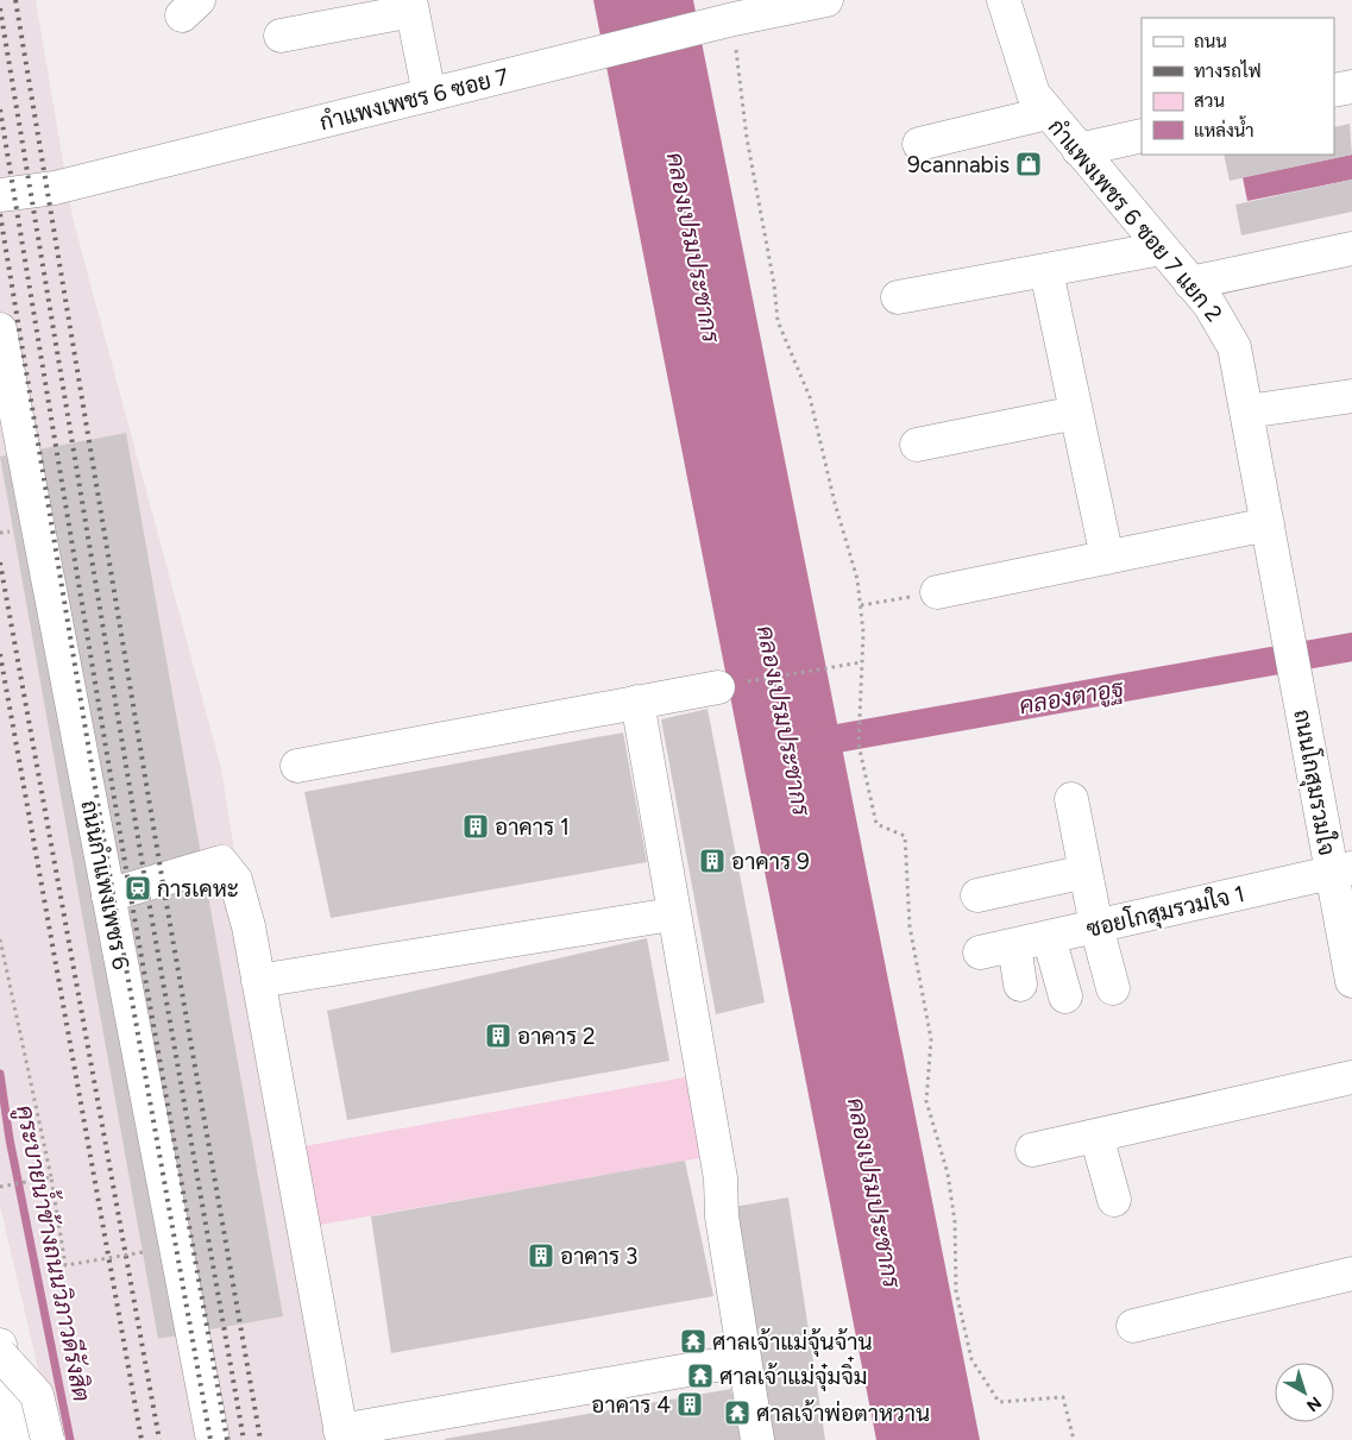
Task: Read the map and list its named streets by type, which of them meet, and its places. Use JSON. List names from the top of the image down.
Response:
{
  "streets": {
    "street": [
      "กำแพงเพชร 6 ซอย 7",
      "กำแพงเพชร 6 ซอย 7 แยก 2",
      "ถนนโกสุมรวมใจ",
      "ถนนกำแพงเพชร 6",
      "ซอยโกสุมรวมใจ 1"
    ]
  },
  "crossings": [
    ["กำแพงเพชร 6 ซอย 7 แยก 2", "ถนนโกสุมรวมใจ"],
    ["ถนนโกสุมรวมใจ", "ซอยโกสุมรวมใจ 1"]
  ],
  "water": ["คลองเปรมประชากร", "คลองตาอูฐ", "คูระบายน้ำข้างถนนวิภาวดีรังสิต"],
  "places": {
    "shop": ["9cannabis"],
    "building": [
      "อาคาร 1",
      "อาคาร 9",
      "อาคาร 2",
      "อาคาร 3",
      "อาคาร 4"
    ],
    "station": ["การเคหะ"],
    "temple": ["ศาลเจ้าแม่จุ้นจ้าน", "ศาลเจ้าแม่จุ๋มจิ๋ม", "ศาลเจ้าพ่อตาหวาน"]
  },
  "legend": [
    "ถนน",
    "ทางรถไฟ",
    "สวน",
    "แหล่งน้ำ"
  ],
  "north": "bottom right"
}
